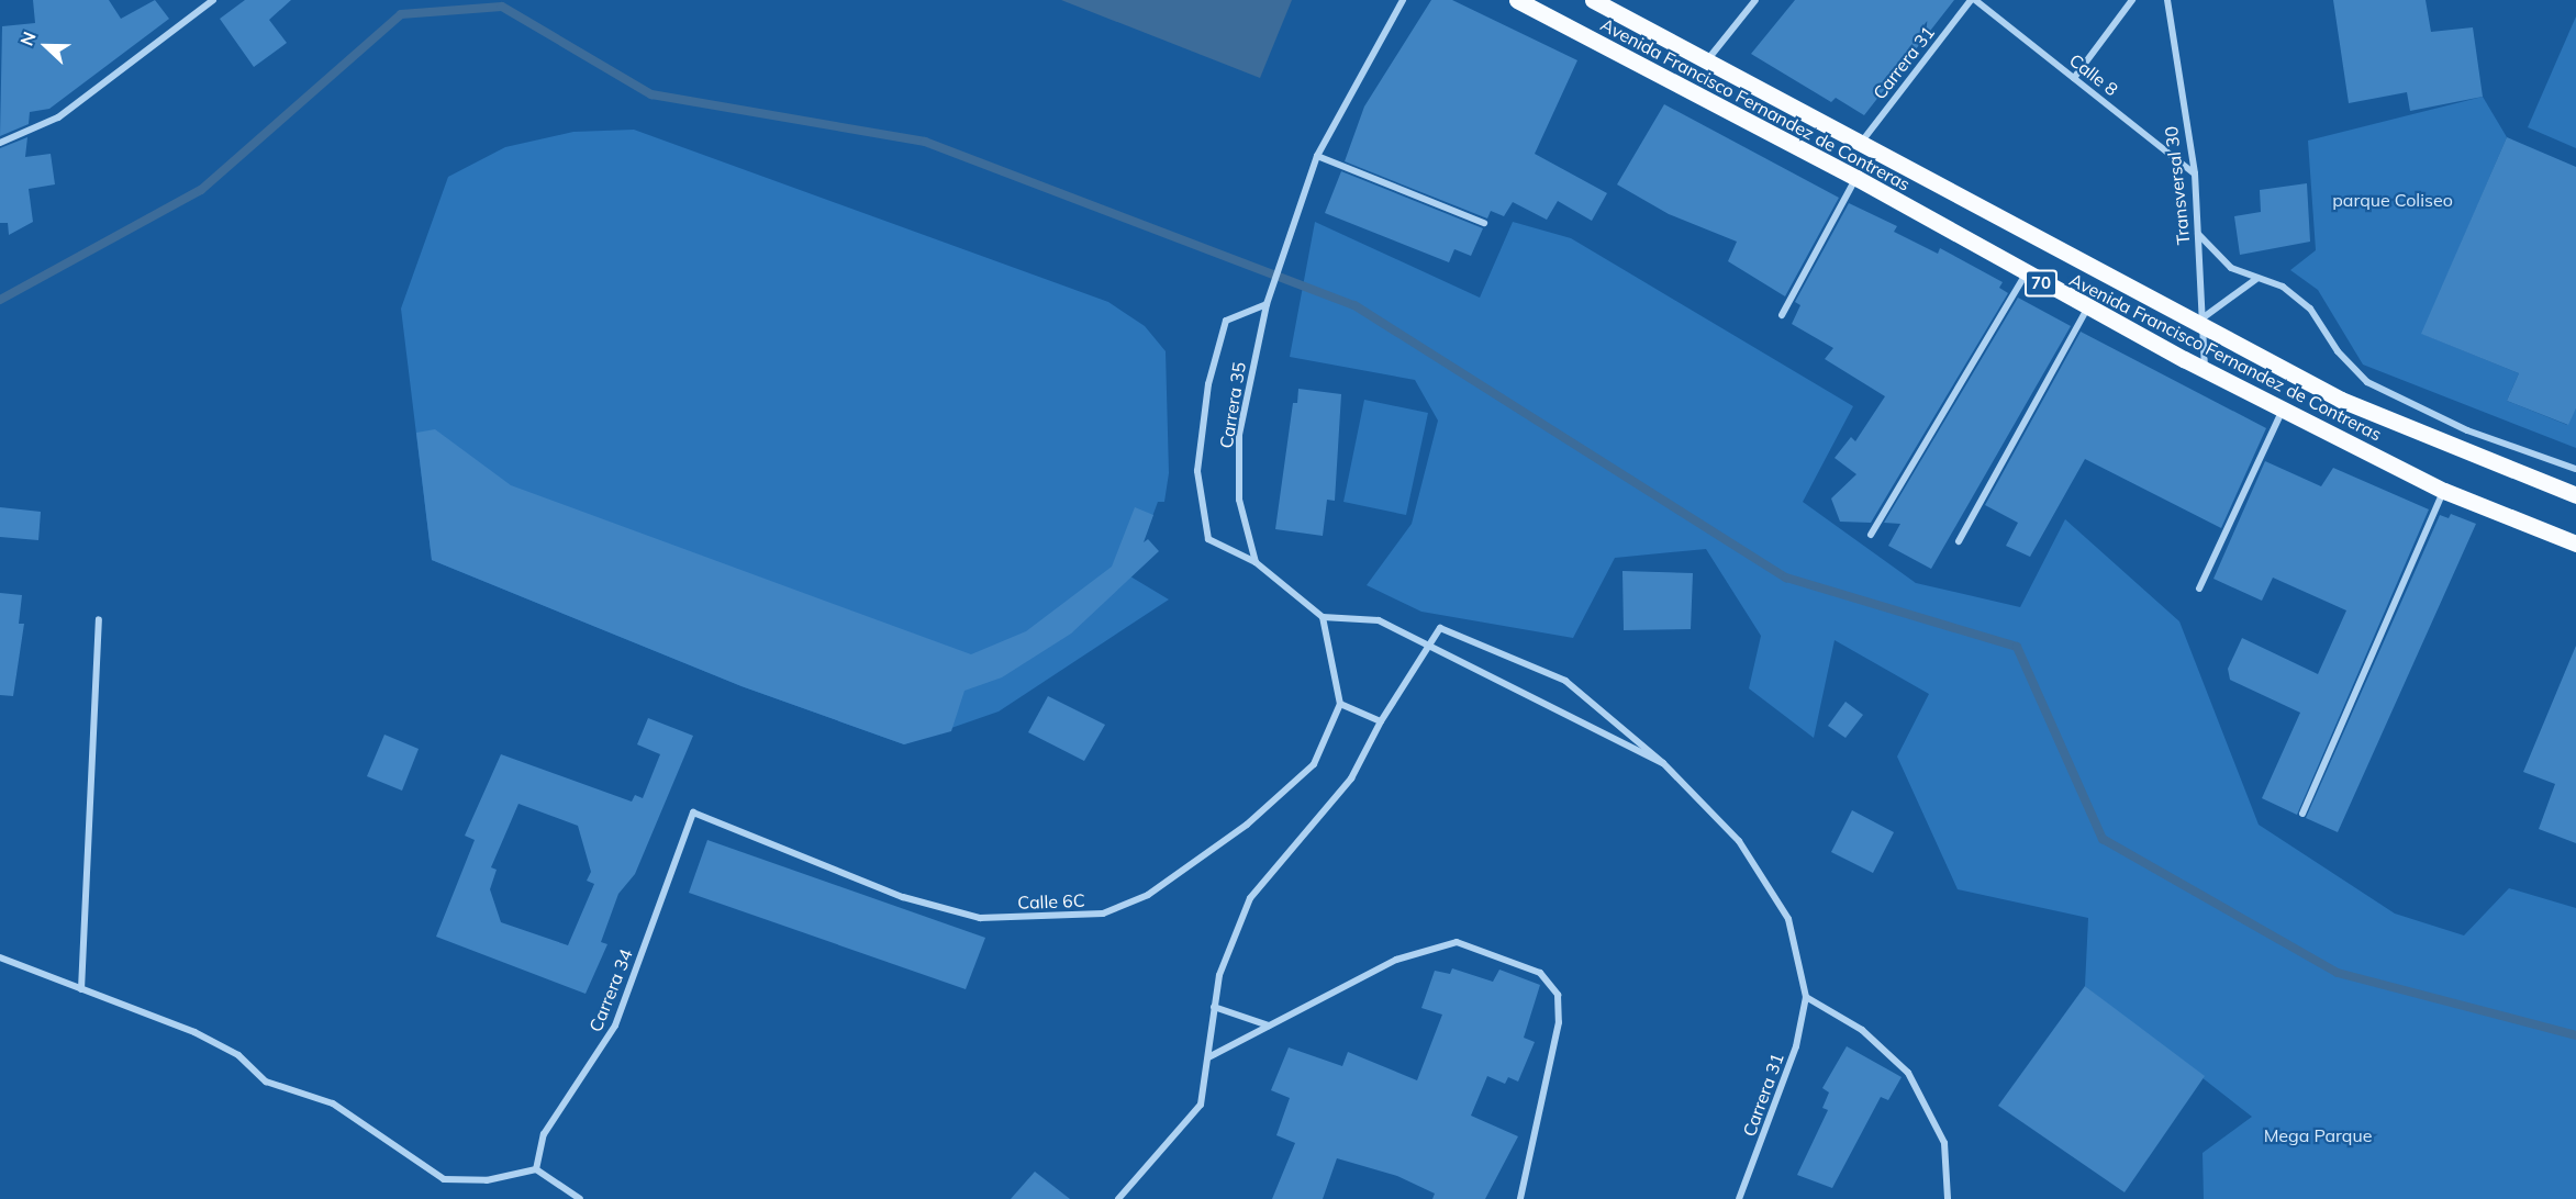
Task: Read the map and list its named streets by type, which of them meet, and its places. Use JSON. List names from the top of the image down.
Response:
{
  "streets": {
    "main road": ["Avenida Francisco Fernandez de Contreras", "70"],
    "street": [
      "Carrera 31",
      "Calle 8",
      "Transversal 30",
      "Carrera 35",
      "Calle 6C",
      "Carrera 34"
    ]
  },
  "crossings": [
    ["Carrera 31", "Calle 8"],
    ["Carrera 31", "Avenida Francisco Fernandez de Contreras"],
    ["Calle 8", "Transversal 30"],
    ["Avenida Francisco Fernandez de Contreras", "Transversal 30"],
    ["Calle 6C", "Carrera 34"]
  ],
  "parks": ["parque Coliseo", "Mega Parque"],
  "north": "left"
}
